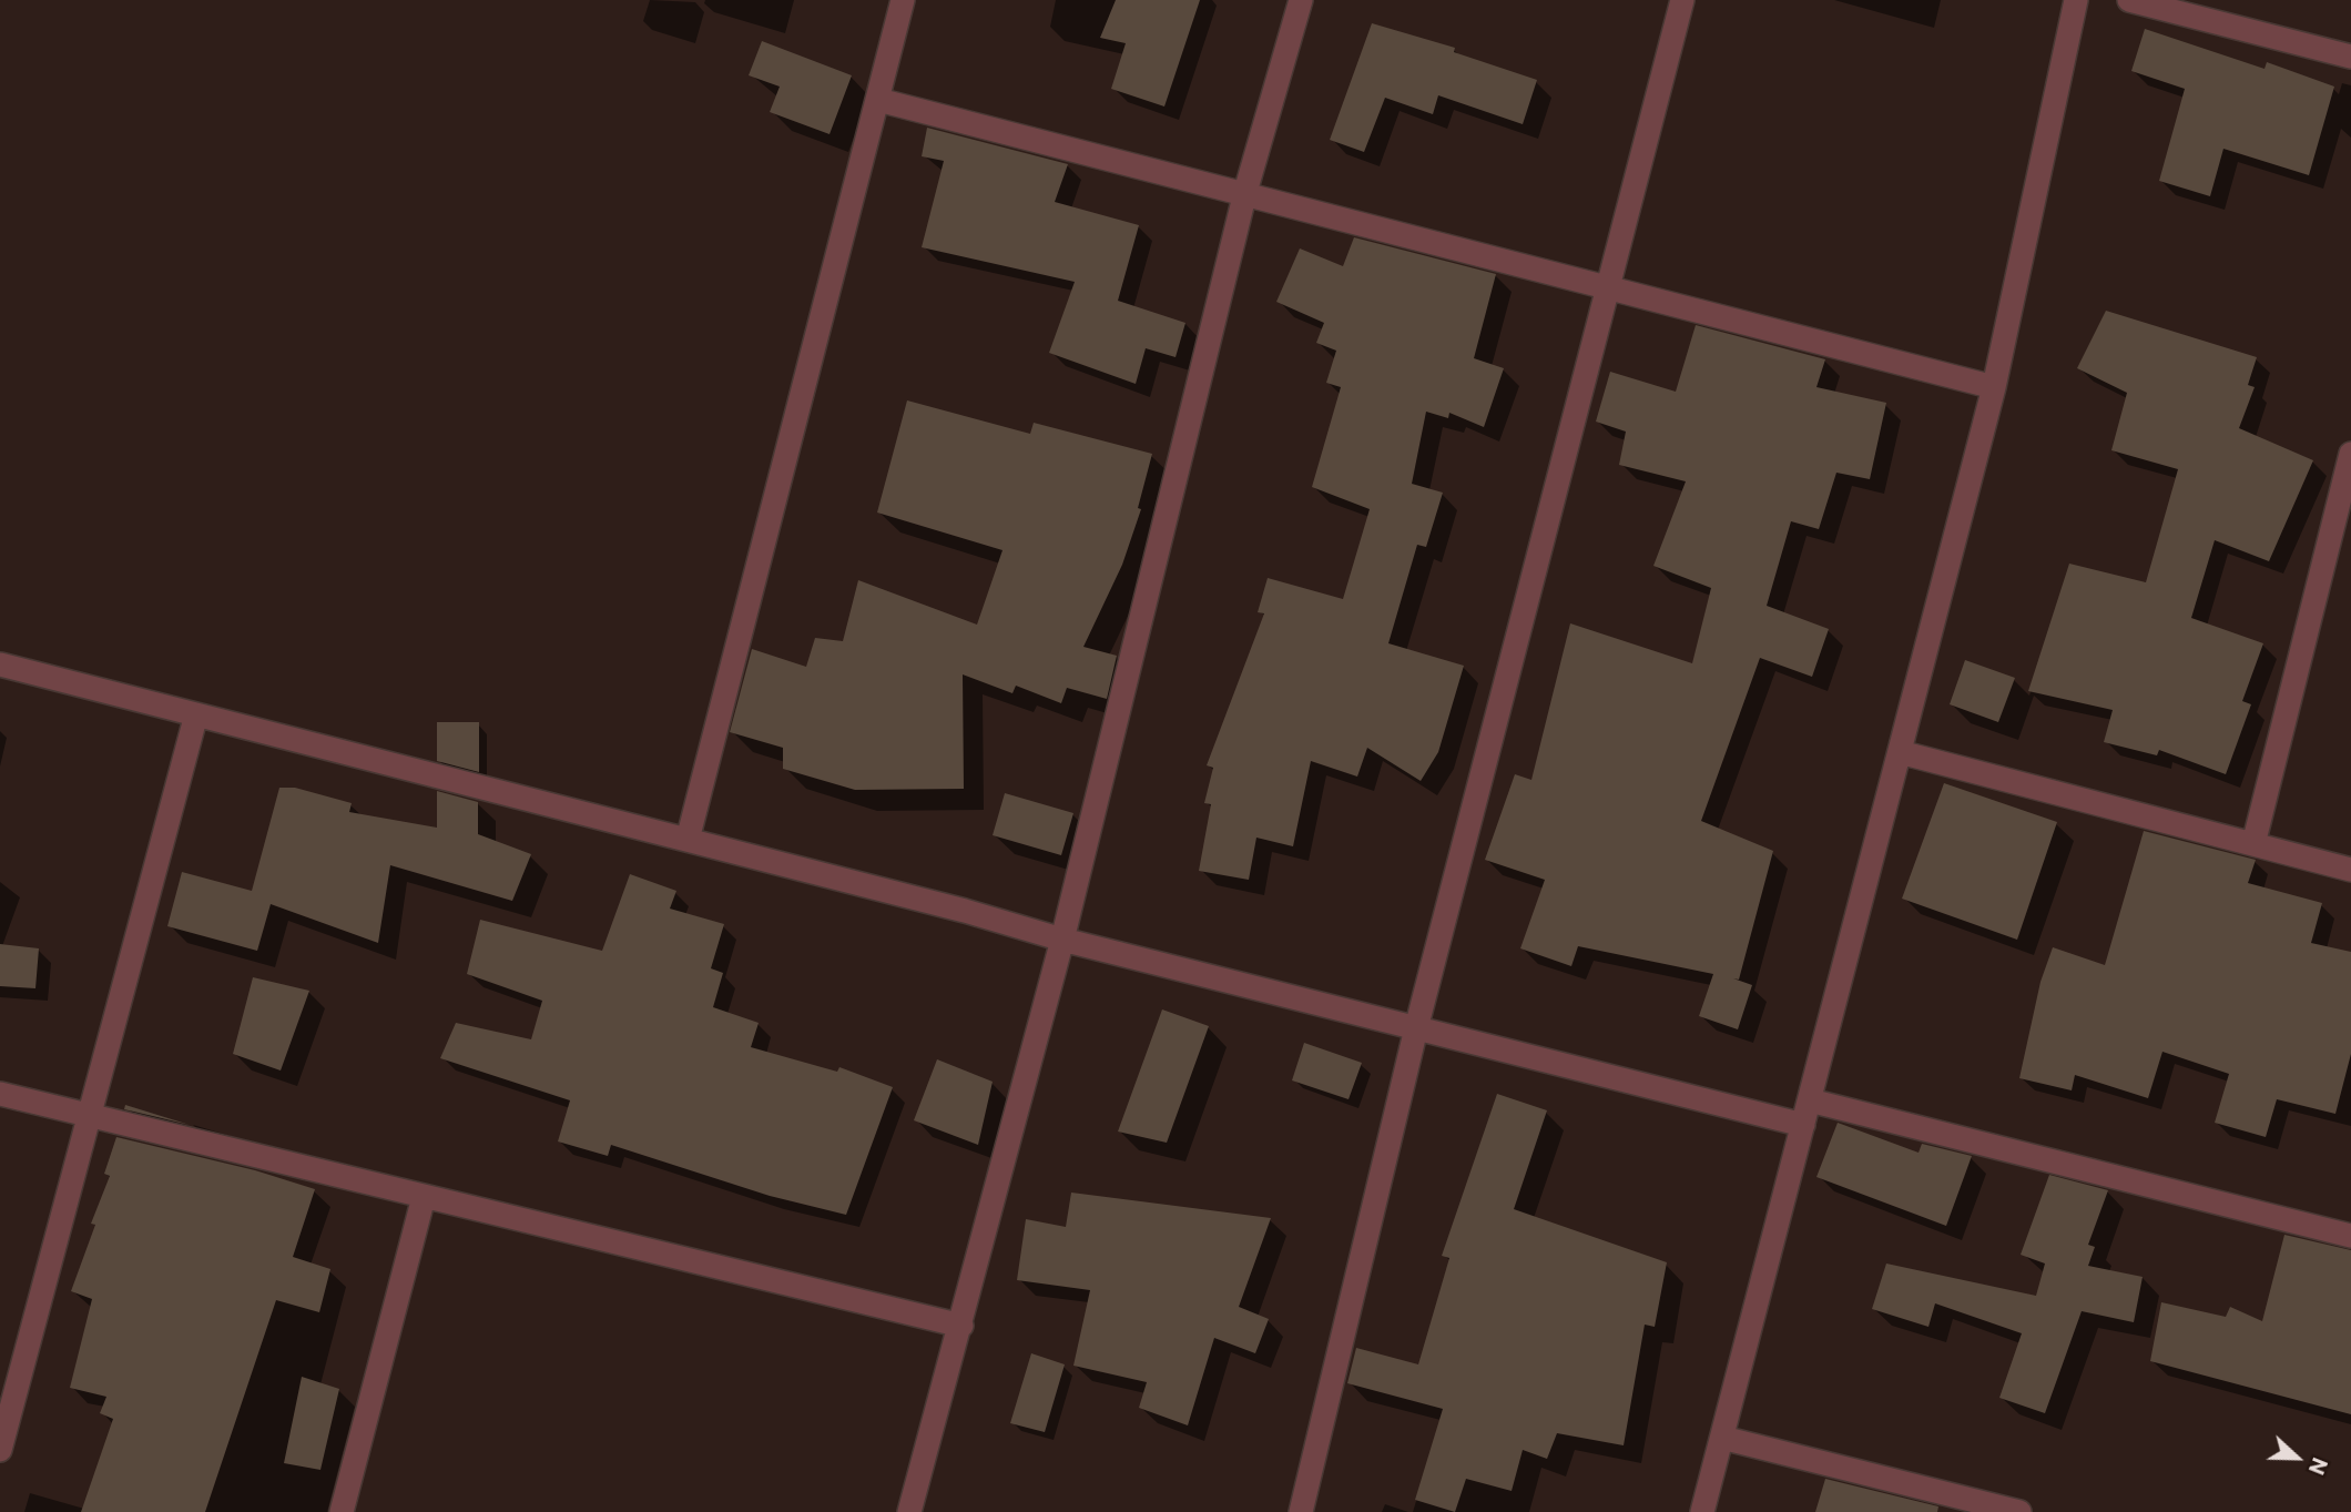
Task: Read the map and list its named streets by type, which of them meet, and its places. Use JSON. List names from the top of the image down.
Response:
{
  "north": "right"
}
